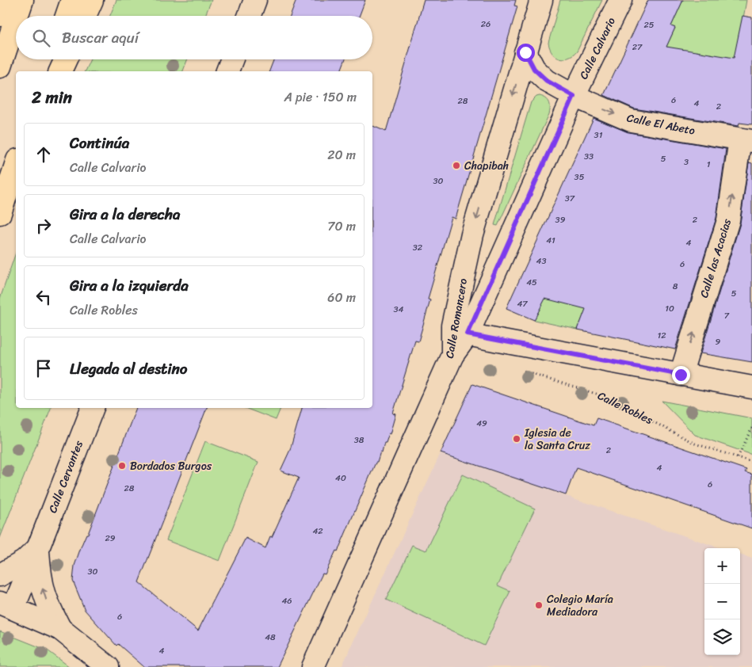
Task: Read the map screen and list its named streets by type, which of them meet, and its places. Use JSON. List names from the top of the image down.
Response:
{
  "streets": {
    "street": [
      "Calle Calvario",
      "Calle El Abeto",
      "Calle las Acacias",
      "Calle Romancero",
      "Calle Cervantes"
    ],
    "path": ["Calle Robles"]
  },
  "crossings": [
    ["Calle Calvario", "Calle El Abeto"],
    ["Calle Calvario", "Calle Romancero"],
    ["Calle El Abeto", "Calle las Acacias"]
  ],
  "one_way": ["Calle El Abeto", "Calle las Acacias", "Calle Romancero"],
  "places": [
    "Chapibah",
    "Iglesia de la Santa Cruz",
    "Bordados Burgos",
    "Colegio María Mediadora"
  ],
  "house_numbers": [
    "26",
    "25",
    "27",
    "6",
    "28",
    "4",
    "2",
    "31",
    "33",
    "5",
    "3",
    "1",
    "35",
    "30",
    "37",
    "39",
    "2",
    "41",
    "4",
    "32",
    "43",
    "6",
    "45",
    "8",
    "5",
    "47",
    "10",
    "34",
    "7",
    "12",
    "9",
    "49",
    "38",
    "2",
    "4",
    "40",
    "6",
    "28",
    "42",
    "29",
    "30",
    "46",
    "6",
    "48",
    "4"
  ],
  "page": {
    "search": "Buscar aquí",
    "heading": ["2 min", "A pie · 150 m"],
    "list": [
      ["Continúa", "Calle Calvario", "20 m"],
      ["Gira a la derecha", "Calle Calvario", "70 m"],
      ["Gira a la izquierda", "Calle Robles", "60 m"],
      "Llegada al destino"
    ],
    "map_buttons": ["+", "−"]
  }
}
